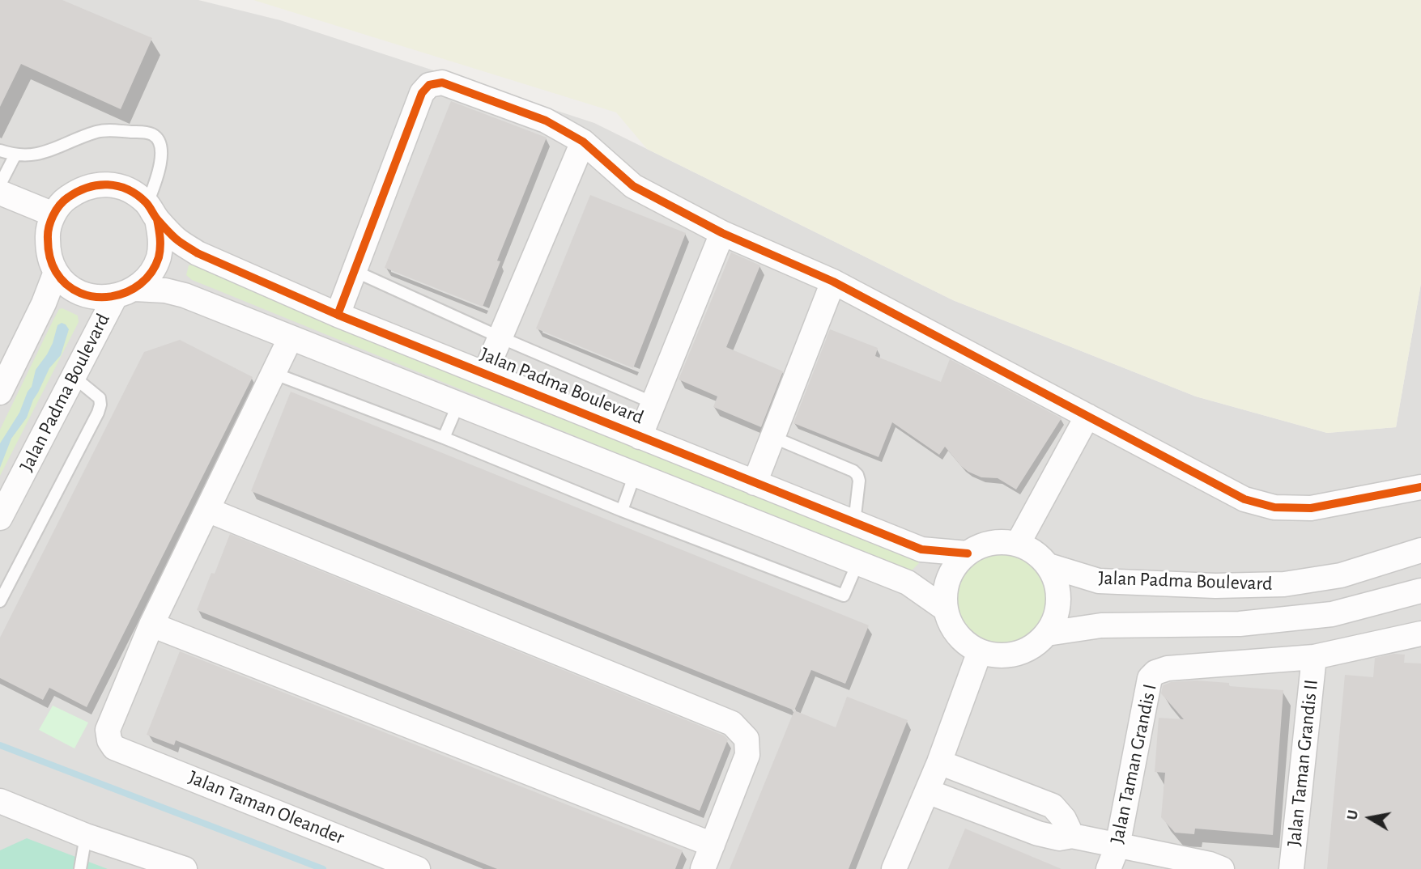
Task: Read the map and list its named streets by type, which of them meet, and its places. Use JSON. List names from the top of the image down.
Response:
{
  "streets": {
    "street": [
      "Jalan Padma Boulevard",
      "Jalan Taman Grandis II",
      "Jalan Taman Grandis I",
      "Jalan Taman Oleander"
    ]
  },
  "crossings": [
    ["Jalan Taman Grandis II", "Jalan Taman Grandis I"]
  ],
  "north": "left"
}
